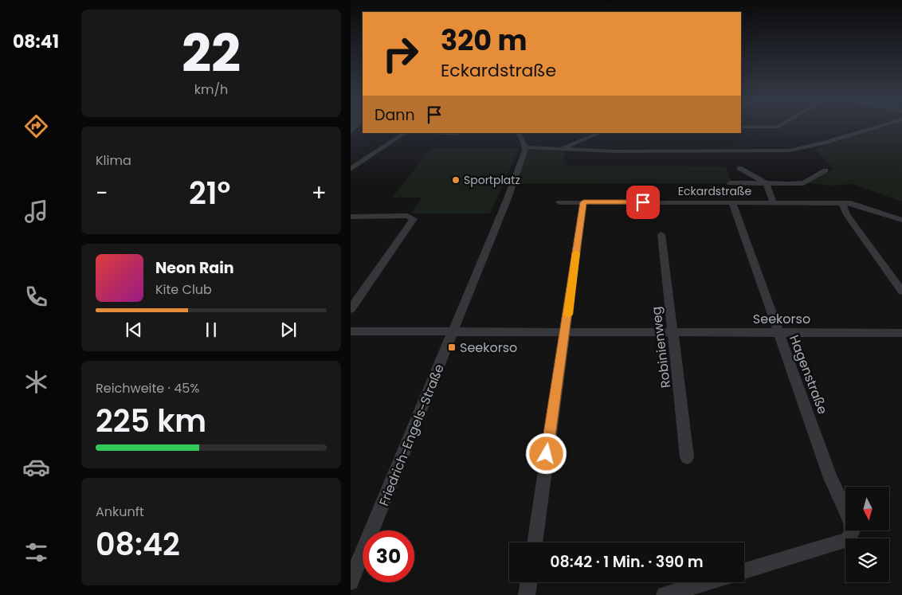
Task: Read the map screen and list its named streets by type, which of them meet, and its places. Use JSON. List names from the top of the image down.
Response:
{
  "streets": {
    "street": [
      "Eckardstraße",
      "Seekorso",
      "Robinienweg",
      "Hagenstraße",
      "Friedrich-Engels-Straße"
    ]
  },
  "crossings": [
    ["Eckardstraße", "Hagenstraße"],
    ["Seekorso", "Robinienweg"],
    ["Seekorso", "Hagenstraße"],
    ["Seekorso", "Friedrich-Engels-Straße"]
  ],
  "places": {
    "other": ["Sportplatz"],
    "transit": ["Seekorso"]
  },
  "north": "bottom",
  "page": {
    "tabs": "08:41",
    "tile": [
      ["22", "km/h"],
      "Klima",
      ["Reichweite · 45%", "225 km"],
      ["Ankunft", "08:42"]
    ],
    "turn": ["320 m", "Eckardstraße"],
    "then": "Dann",
    "heat": ["−", "21°", "+"],
    "song": ["Neon Rain", "Kite Club"],
    "limit": "30",
    "trip": "08:42 · 1 Min. · 390 m"
  }
}
